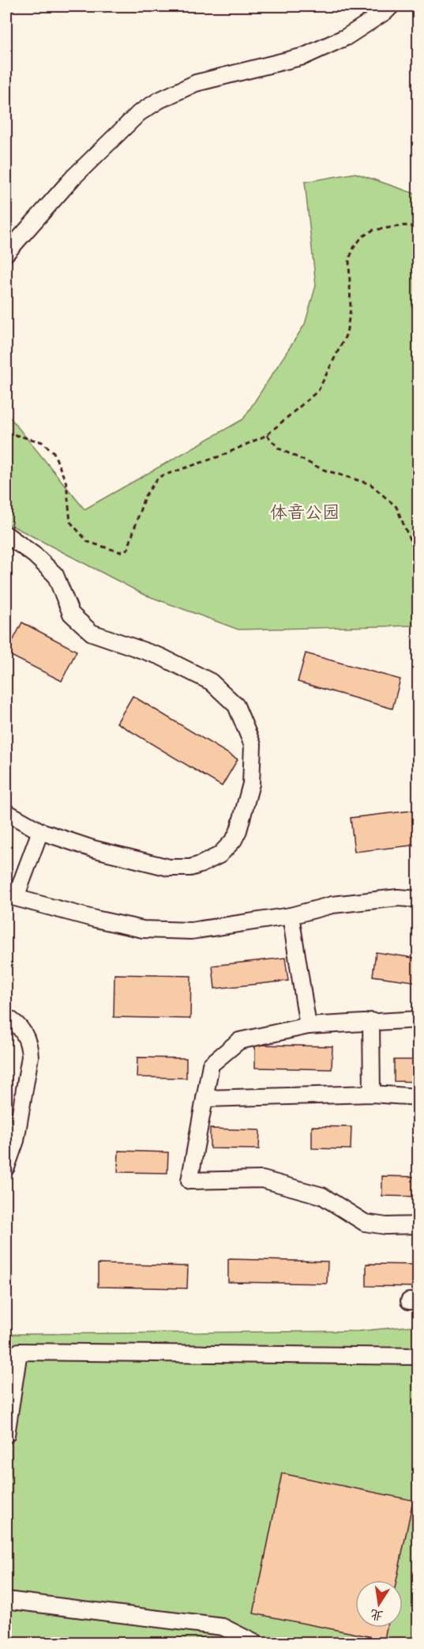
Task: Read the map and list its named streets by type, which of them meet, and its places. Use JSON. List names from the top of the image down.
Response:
{
  "parks": ["体音公园"],
  "north": "bottom"
}
